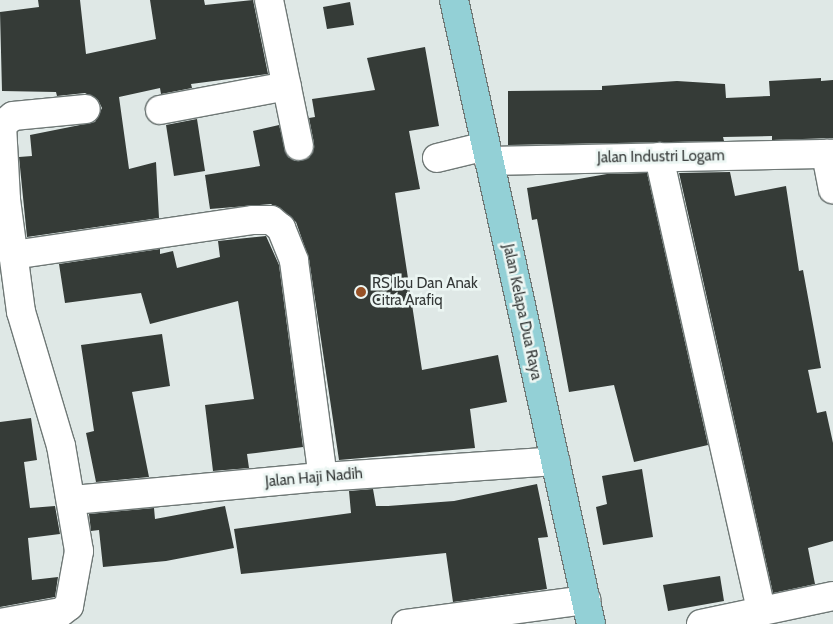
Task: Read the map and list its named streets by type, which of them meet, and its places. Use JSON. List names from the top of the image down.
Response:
{
  "streets": {
    "main road": ["Jalan Kelapa Dua Raya"],
    "street": ["Jalan Industri Logam", "Jalan Haji Nadih"]
  },
  "crossings": [
    ["Jalan Industri Logam", "Jalan Kelapa Dua Raya"],
    ["Jalan Kelapa Dua Raya", "Jalan Haji Nadih"]
  ],
  "places": ["RS Ibu Dan Anak Citra Arafiq"]
}
